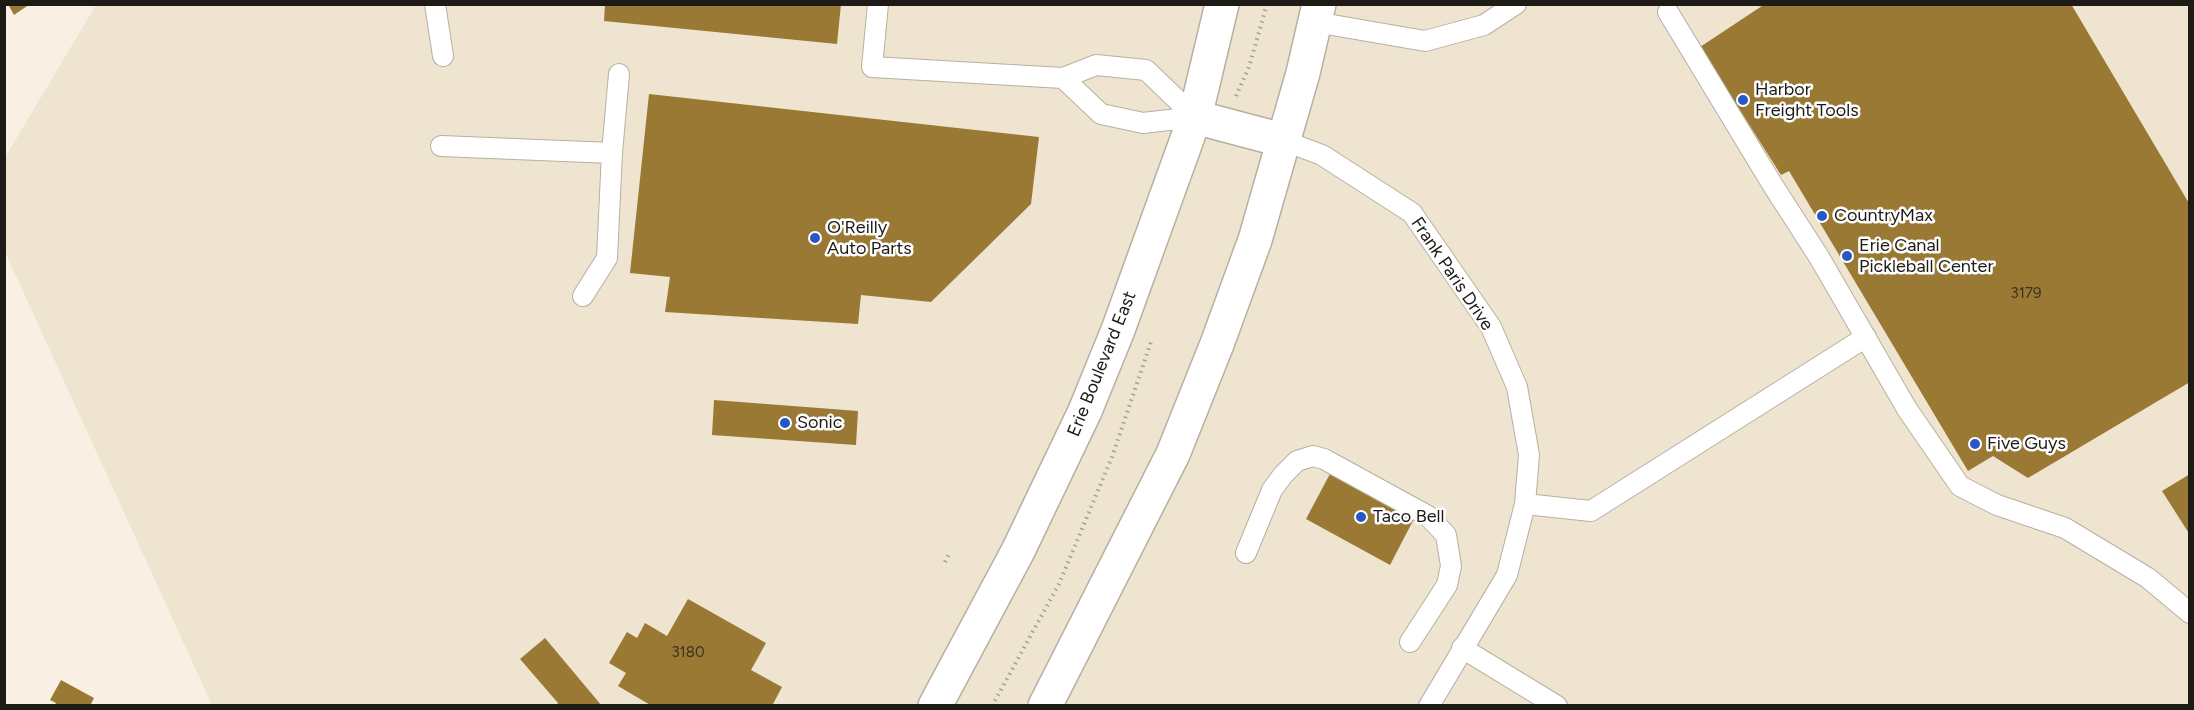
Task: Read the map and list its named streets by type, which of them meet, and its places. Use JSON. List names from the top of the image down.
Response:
{
  "streets": {
    "main road": ["Erie Boulevard East"],
    "lane": ["Frank Paris Drive"]
  },
  "places": [
    "Harbor Freight Tools",
    "CountryMax",
    "O'Reilly Auto Parts",
    "Erie Canal Pickleball Center",
    "Sonic",
    "Five Guys",
    "Taco Bell"
  ],
  "house_numbers": ["3179", "3180"]
}
